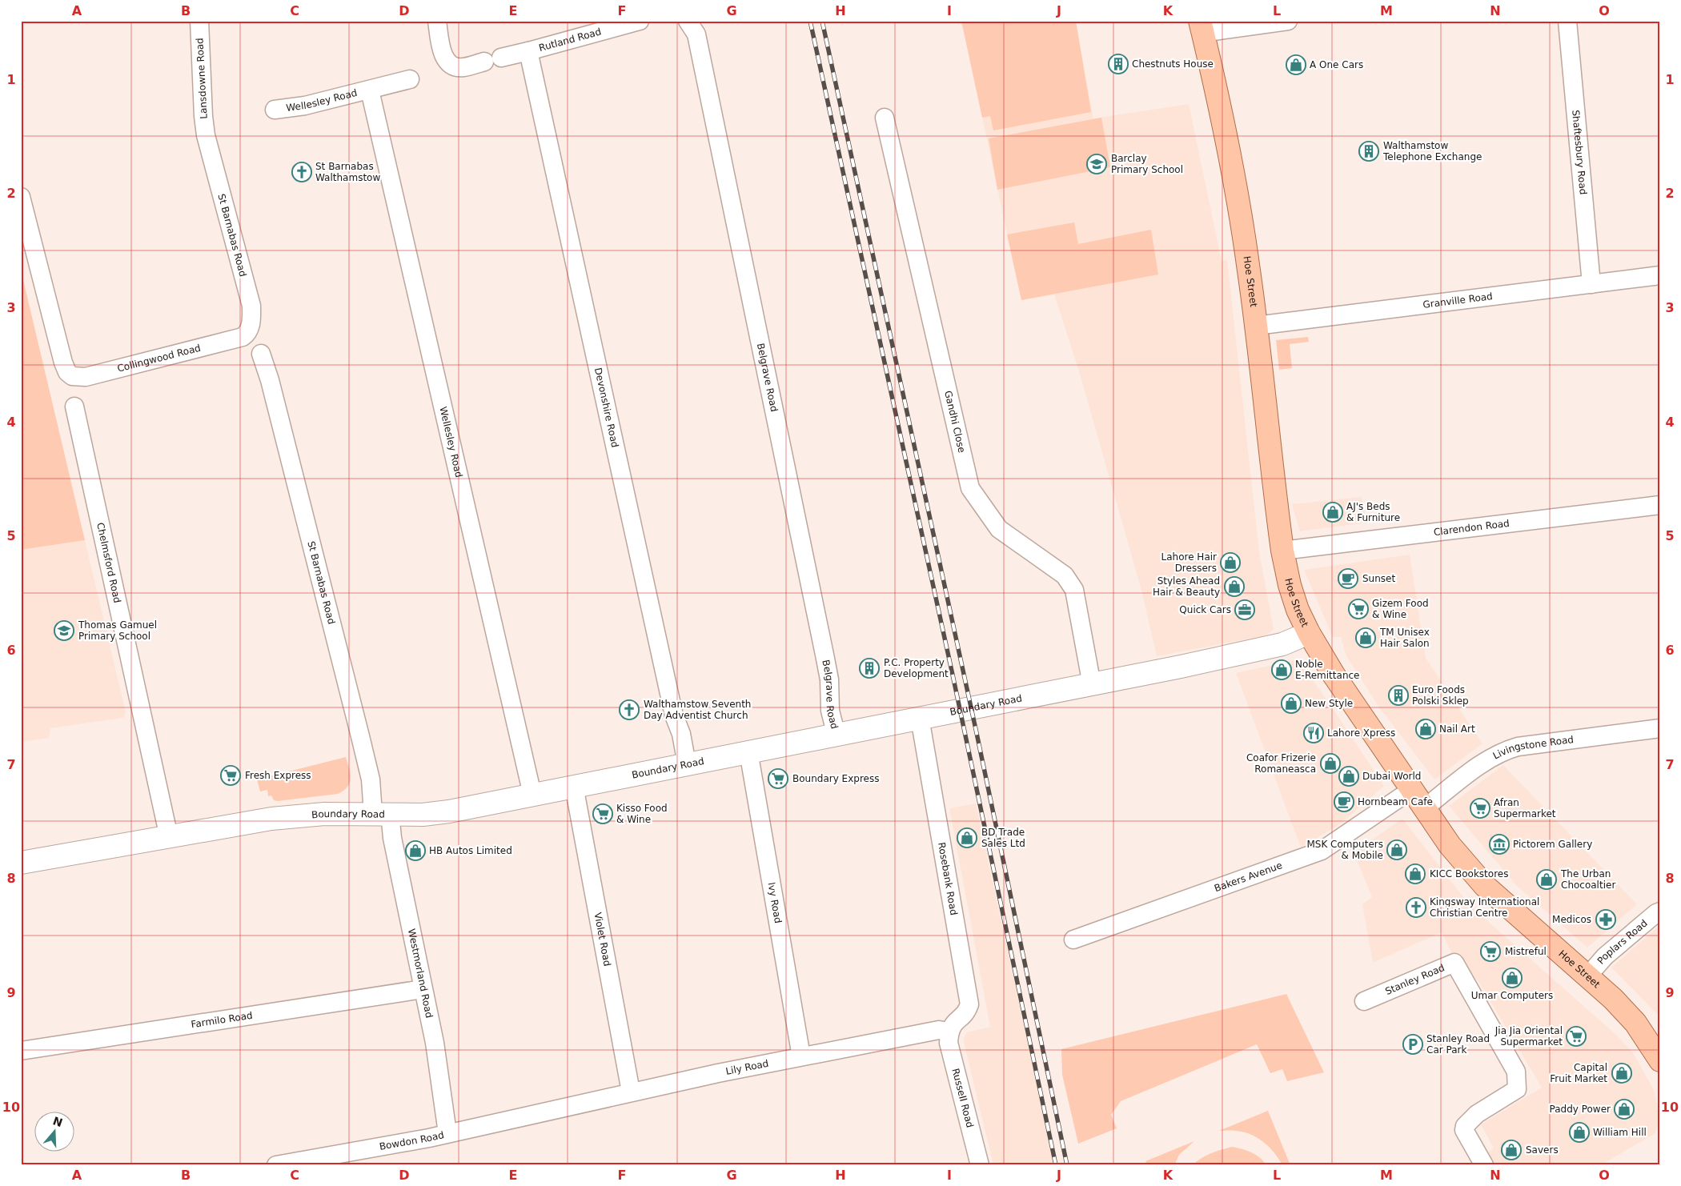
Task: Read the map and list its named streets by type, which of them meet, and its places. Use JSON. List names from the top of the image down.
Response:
{
  "streets": {
    "main road": ["Hoe Street"],
    "street": [
      "Rutland Road",
      "Lansdowne Road",
      "Wellesley Road",
      "Shaftesbury Road",
      "St Barnabas Road",
      "Granville Road",
      "Collingwood Road",
      "Belgrave Road",
      "Devonshire Road",
      "Gandhi Close",
      "Clarendon Road",
      "Chelmsford Road",
      "Boundary Road",
      "Livingstone Road",
      "Bakers Avenue",
      "Rosebank Road",
      "Ivy Road",
      "Violet Road",
      "Poplars Road",
      "Westmorland Road",
      "Stanley Road",
      "Farmilo Road",
      "Lily Road",
      "Russell Road",
      "Bowdon Road"
    ]
  },
  "crossings": [
    ["Rutland Road", "Devonshire Road"],
    ["Lansdowne Road", "St Barnabas Road"],
    ["Wellesley Road", "Boundary Road"],
    ["Shaftesbury Road", "Granville Road"],
    ["St Barnabas Road", "Collingwood Road"],
    ["St Barnabas Road", "Boundary Road"],
    ["St Barnabas Road", "Westmorland Road"],
    ["Hoe Street", "Granville Road"],
    ["Hoe Street", "Clarendon Road"],
    ["Hoe Street", "Boundary Road"],
    ["Hoe Street", "Livingstone Road"],
    ["Hoe Street", "Bakers Avenue"],
    ["Hoe Street", "Poplars Road"],
    ["Belgrave Road", "Boundary Road"],
    ["Devonshire Road", "Boundary Road"],
    ["Gandhi Close", "Boundary Road"],
    ["Chelmsford Road", "Boundary Road"],
    ["Boundary Road", "Rosebank Road"],
    ["Boundary Road", "Ivy Road"],
    ["Boundary Road", "Violet Road"],
    ["Boundary Road", "Westmorland Road"],
    ["Rosebank Road", "Lily Road"],
    ["Rosebank Road", "Russell Road"],
    ["Ivy Road", "Lily Road"],
    ["Violet Road", "Lily Road"],
    ["Westmorland Road", "Farmilo Road"],
    ["Westmorland Road", "Bowdon Road"],
    ["Lily Road", "Russell Road"],
    ["Lily Road", "Bowdon Road"]
  ],
  "places": {
    "building": [
      "Chestnuts House",
      "Walthamstow Telephone Exchange",
      "P.C. Property Development",
      "Euro Foods Polski Sklep"
    ],
    "shop": [
      "A One Cars",
      "AJ's Beds & Furniture",
      "Lahore Hair Dressers",
      "Styles Ahead Hair & Beauty",
      "TM Unisex Hair Salon",
      "Noble E-Remittance",
      "New Style",
      "Nail Art",
      "Coafor Frizerie Romaneasca",
      "Dubai World",
      "BD Trade Sales Ltd",
      "MSK Computers & Mobile",
      "HB Autos Limited",
      "KICC Bookstores",
      "The Urban Chocoaltier",
      "Umar Computers",
      "Capital Fruit Market",
      "Paddy Power",
      "William Hill",
      "Savers"
    ],
    "school or university": ["Barclay Primary School", "Thomas Gamuel Primary School"],
    "church": ["St Barnabas Walthamstow", "Walthamstow Seventh Day Adventist Church", "Kingsway International Christian Centre"],
    "cafe": ["Sunset", "Hornbeam Cafe"],
    "supermarket": [
      "Gizem Food & Wine",
      "Fresh Express",
      "Boundary Express",
      "Afran Supermarket",
      "Kisso Food & Wine",
      "Mistreful",
      "Jia Jia Oriental Supermarket"
    ],
    "office": ["Quick Cars"],
    "restaurant": ["Lahore Xpress"],
    "museum": ["Pictorem Gallery"],
    "pharmacy": ["Medicos"],
    "parking": ["Stanley Road Car Park"]
  },
  "north": "top",
  "grid": {
    "columns": [
      "A",
      "B",
      "C",
      "D",
      "E",
      "F",
      "G",
      "H",
      "I",
      "J",
      "K",
      "L",
      "M",
      "N",
      "O"
    ],
    "rows": [
      "1",
      "2",
      "3",
      "4",
      "5",
      "6",
      "7",
      "8",
      "9",
      "10"
    ]
  }
}
